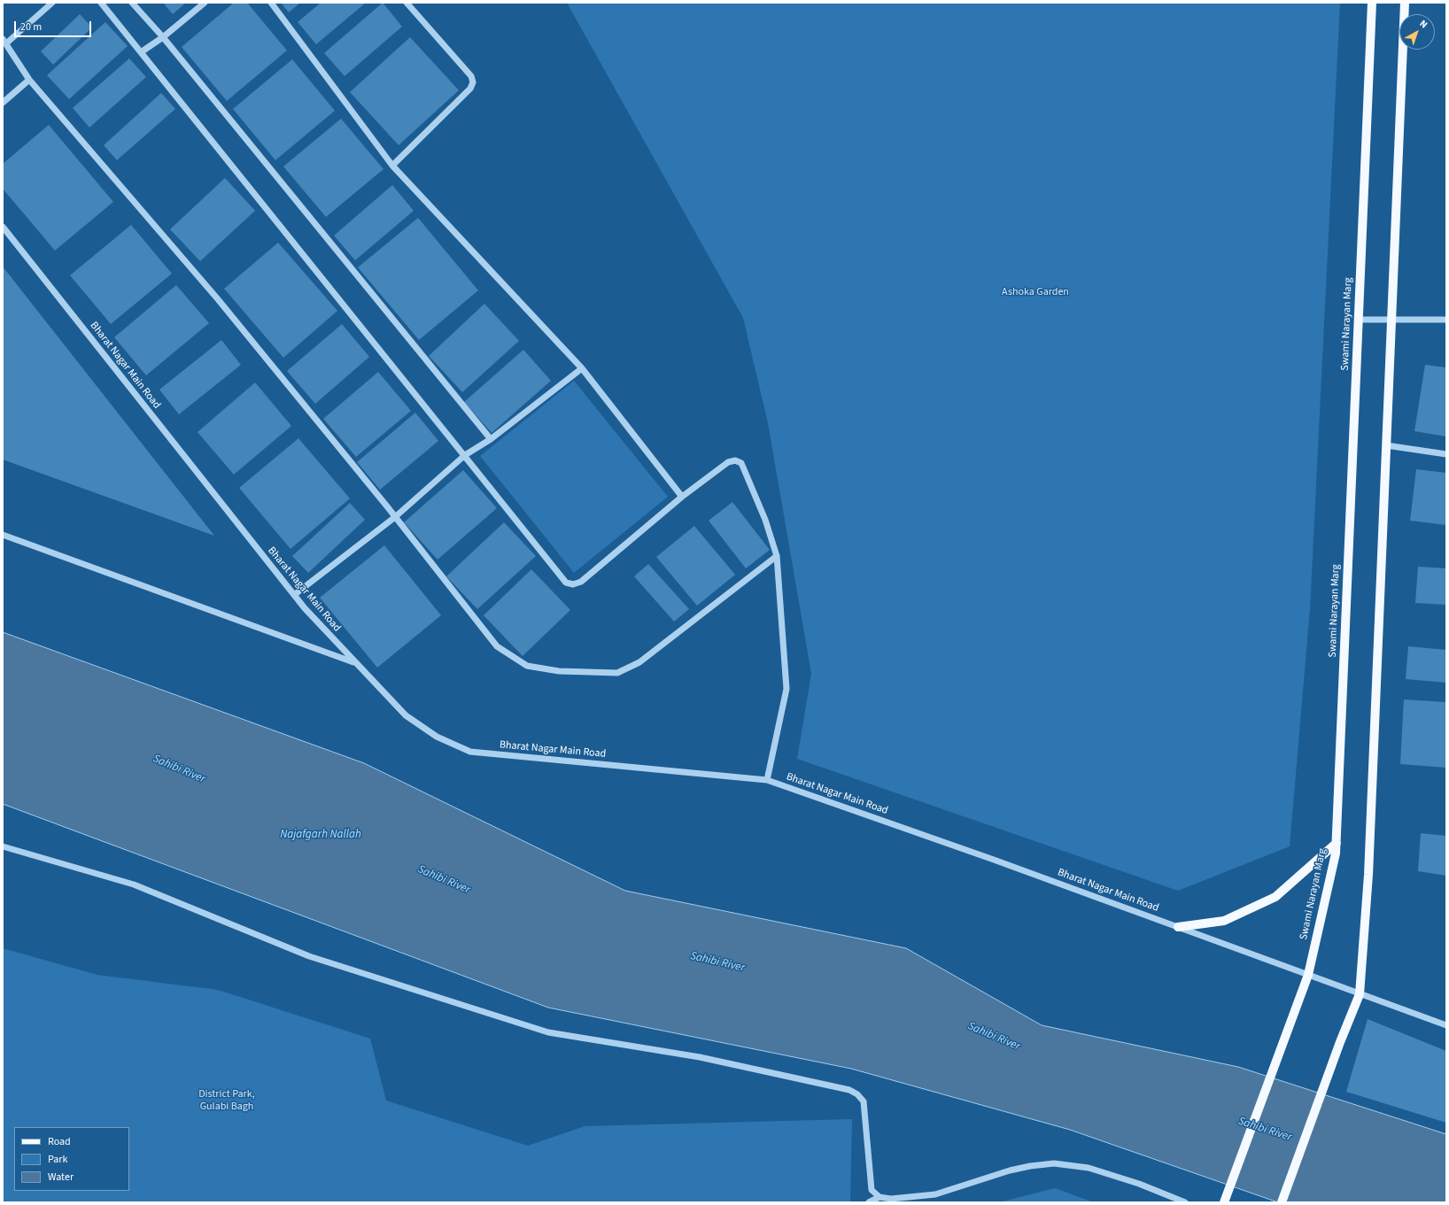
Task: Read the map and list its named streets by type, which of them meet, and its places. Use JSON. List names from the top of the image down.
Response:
{
  "streets": {
    "main road": ["Swami Narayan Marg"],
    "street": ["Bharat Nagar Main Road"]
  },
  "crossings": [
    ["Swami Narayan Marg", "Bharat Nagar Main Road"]
  ],
  "water": ["Sahibi River", "Najafgarh Nallah"],
  "parks": ["Ashoka Garden", "District Park, Gulabi Bagh"],
  "legend": ["Road", "Park", "Water"],
  "scale_bar": "20 m",
  "north": "top right"
}
